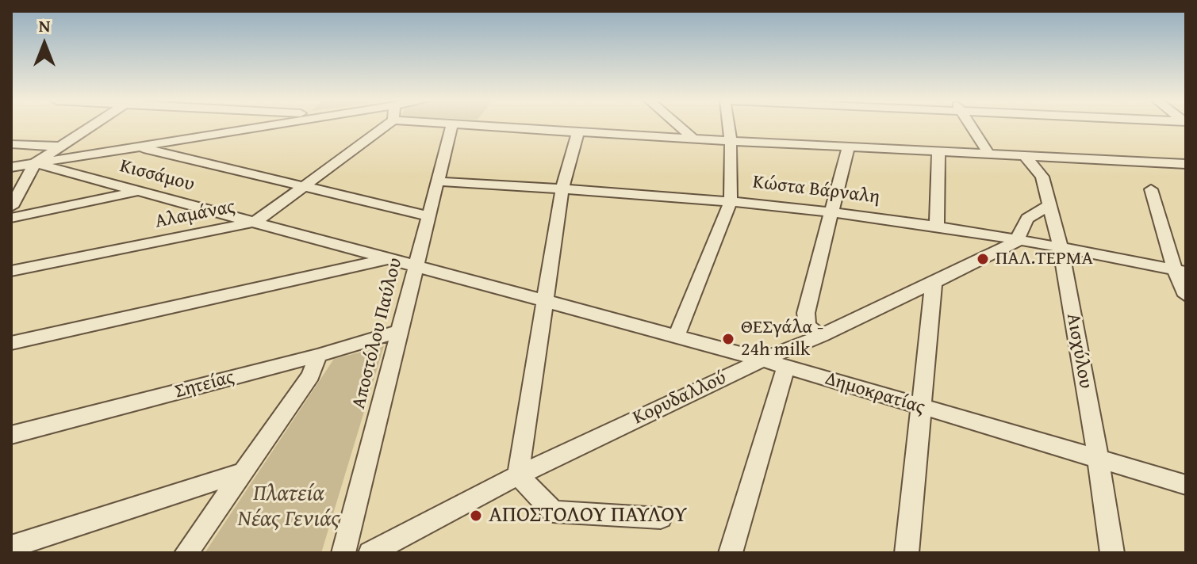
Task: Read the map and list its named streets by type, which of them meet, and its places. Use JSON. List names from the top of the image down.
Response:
{
  "streets": {
    "street": [
      "Κισσάμου",
      "Κώστα Βάρναλη",
      "Αλαμάνας",
      "Αποστόλου Παύλου",
      "Αισχύλου",
      "Σητείας",
      "Δημοκρατίας",
      "Κορυδαλλού"
    ]
  },
  "crossings": [
    ["Κισσάμου", "Αλαμάνας"],
    ["Κισσάμου", "Αποστόλου Παύλου"],
    ["Κισσάμου", "Δημοκρατίας"],
    ["Κώστα Βάρναλη", "Αποστόλου Παύλου"],
    ["Κώστα Βάρναλη", "Αισχύλου"],
    ["Κώστα Βάρναλη", "Κορυδαλλού"],
    ["Αποστόλου Παύλου", "Σητείας"],
    ["Αποστόλου Παύλου", "Δημοκρατίας"],
    ["Αισχύλου", "Δημοκρατίας"],
    ["Δημοκρατίας", "Κορυδαλλού"]
  ],
  "parks": ["Πλατεία Νέας Γενιάς"],
  "places": ["ΠΑΛ.ΤΕΡΜΑ", "ΘΕΣγάλα - 24h milk", "ΑΠΟΣΤΟΛΟΥ ΠΑΥΛΟΥ"],
  "north": "top"
}
